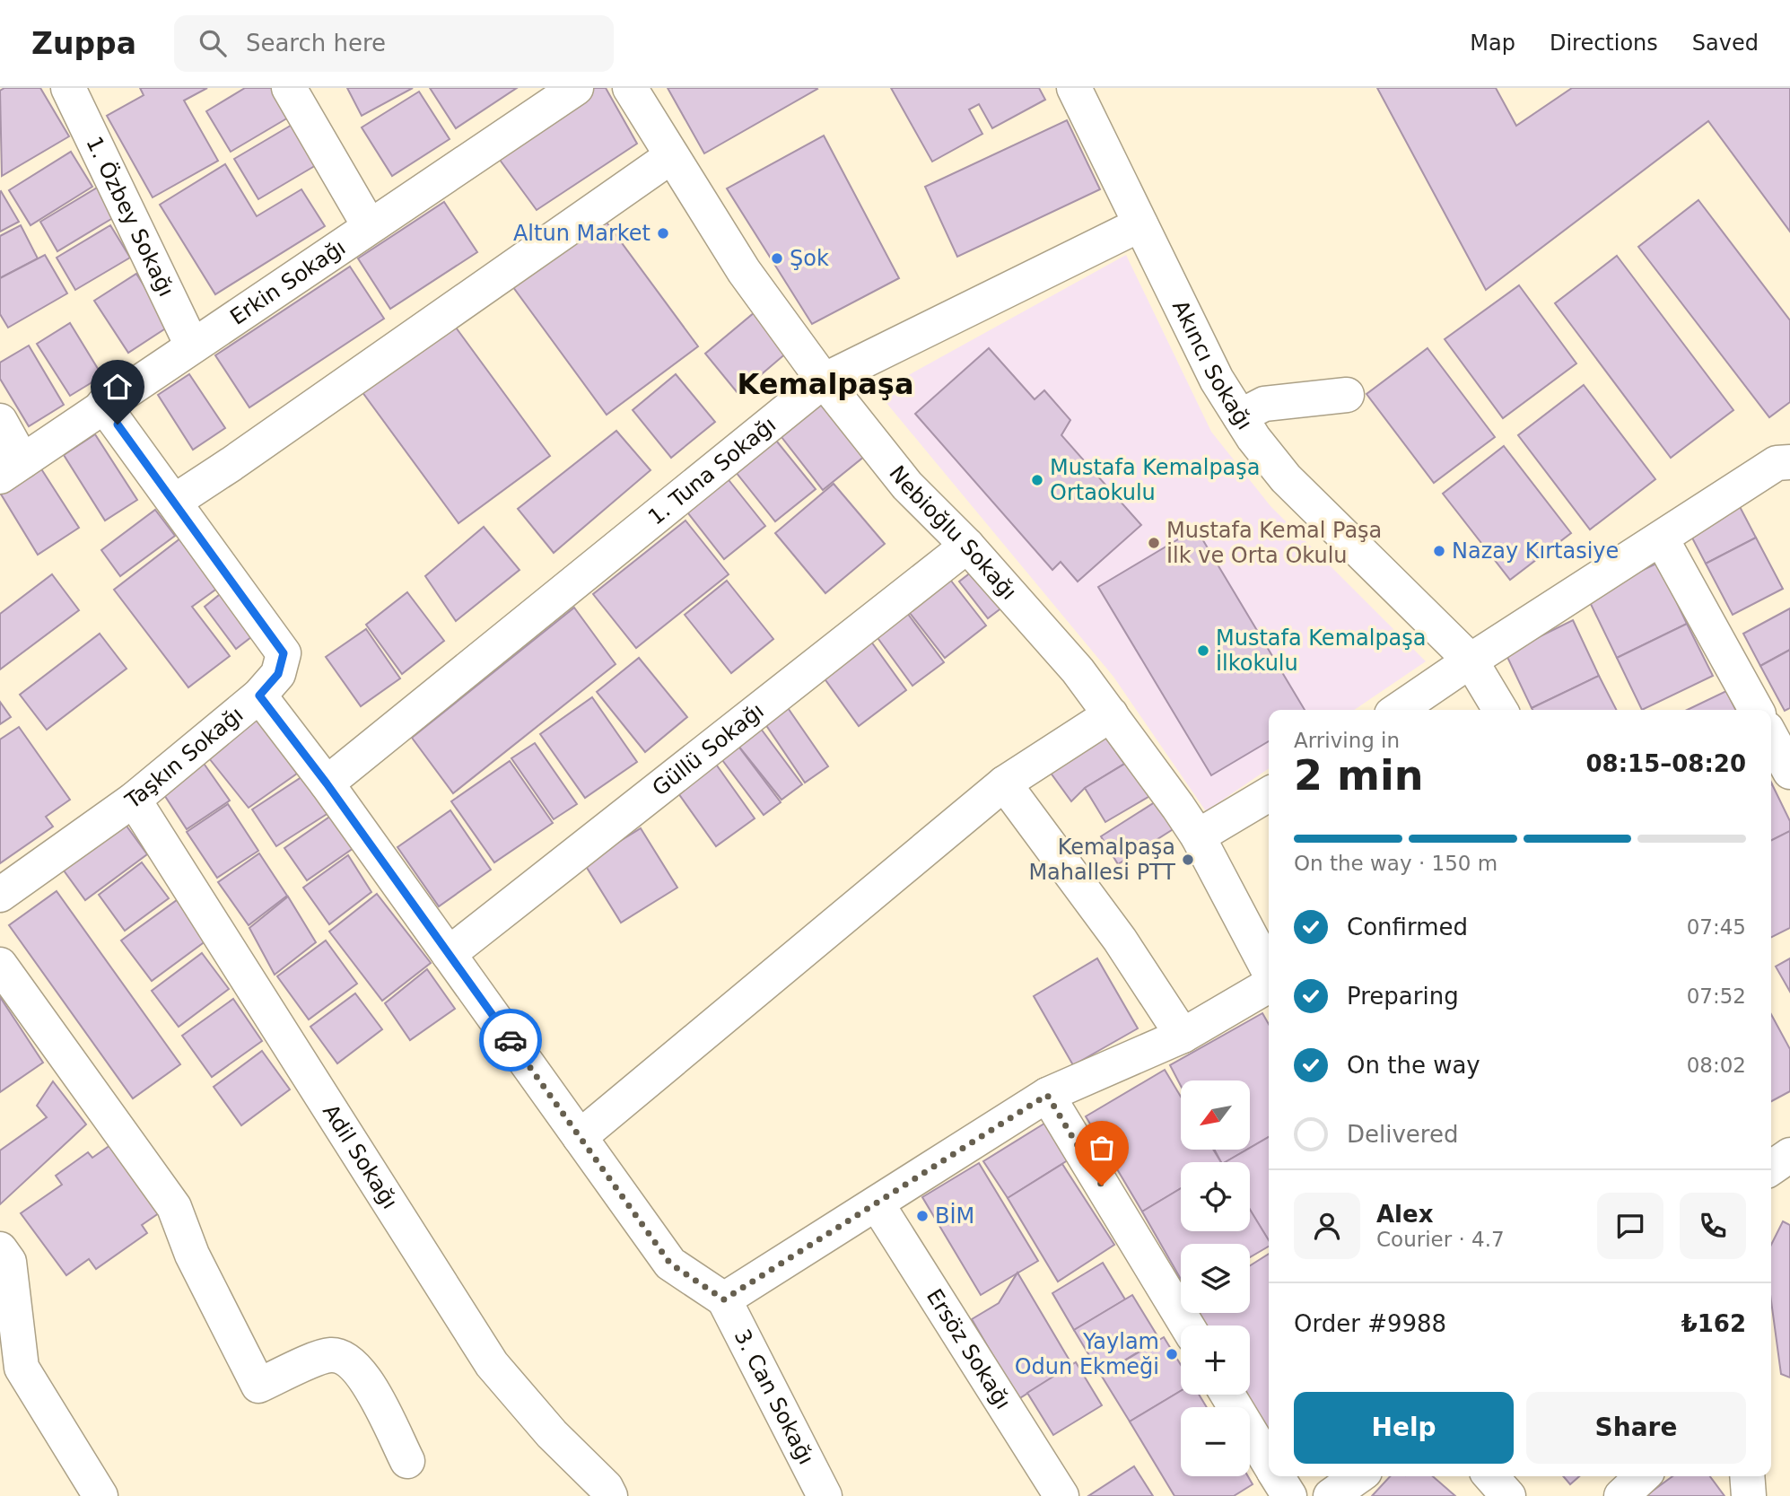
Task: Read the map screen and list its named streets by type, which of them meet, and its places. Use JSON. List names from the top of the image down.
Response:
{
  "streets": {
    "street": [
      "1. Özbey Sokağı",
      "Erkin Sokağı",
      "Akıncı Sokağı",
      "1. Tuna Sokağı",
      "Nebioğlu Sokağı",
      "Güllü Sokağı",
      "Taşkın Sokağı",
      "Adil Sokağı",
      "Ersöz Sokağı",
      "3. Can Sokağı"
    ]
  },
  "crossings": [
    ["1. Özbey Sokağı", "Erkin Sokağı"],
    ["Erkin Sokağı", "Taşkın Sokağı"],
    ["Akıncı Sokağı", "1. Tuna Sokağı"],
    ["1. Tuna Sokağı", "Nebioğlu Sokağı"],
    ["Nebioğlu Sokağı", "Güllü Sokağı"],
    ["Taşkın Sokağı", "Adil Sokağı"]
  ],
  "districts": ["Kemalpaşa"],
  "places": [
    "Altun Market",
    "Şok",
    "Mustafa Kemalpaşa Ortaokulu",
    "Mustafa Kemal Paşa İlk ve Orta Okulu",
    "Nazay Kırtasiye",
    "Mustafa Kemalpaşa İlkokulu",
    "Kemalpaşa Mahallesi PTT",
    "BİM",
    "Yaylam Odun Ekmeği"
  ],
  "north": "bottom left",
  "page": {
    "header": "Zuppa",
    "search": "Search here",
    "nav": ["Map", "Directions", "Saved"],
    "heading": ["2 min", "Arriving in", "08:15–08:20"],
    "panel": [
      "Alex",
      "Courier · 4.7",
      "Order #9988",
      "₺162"
    ],
    "bar": "On the way · 150 m",
    "list": [
      ["Confirmed", "07:45"],
      ["Preparing", "07:52"],
      ["On the way", "08:02"],
      "Delivered"
    ],
    "map_buttons": ["+", "−"],
    "buttons": ["Help", "Share"]
  }
}
